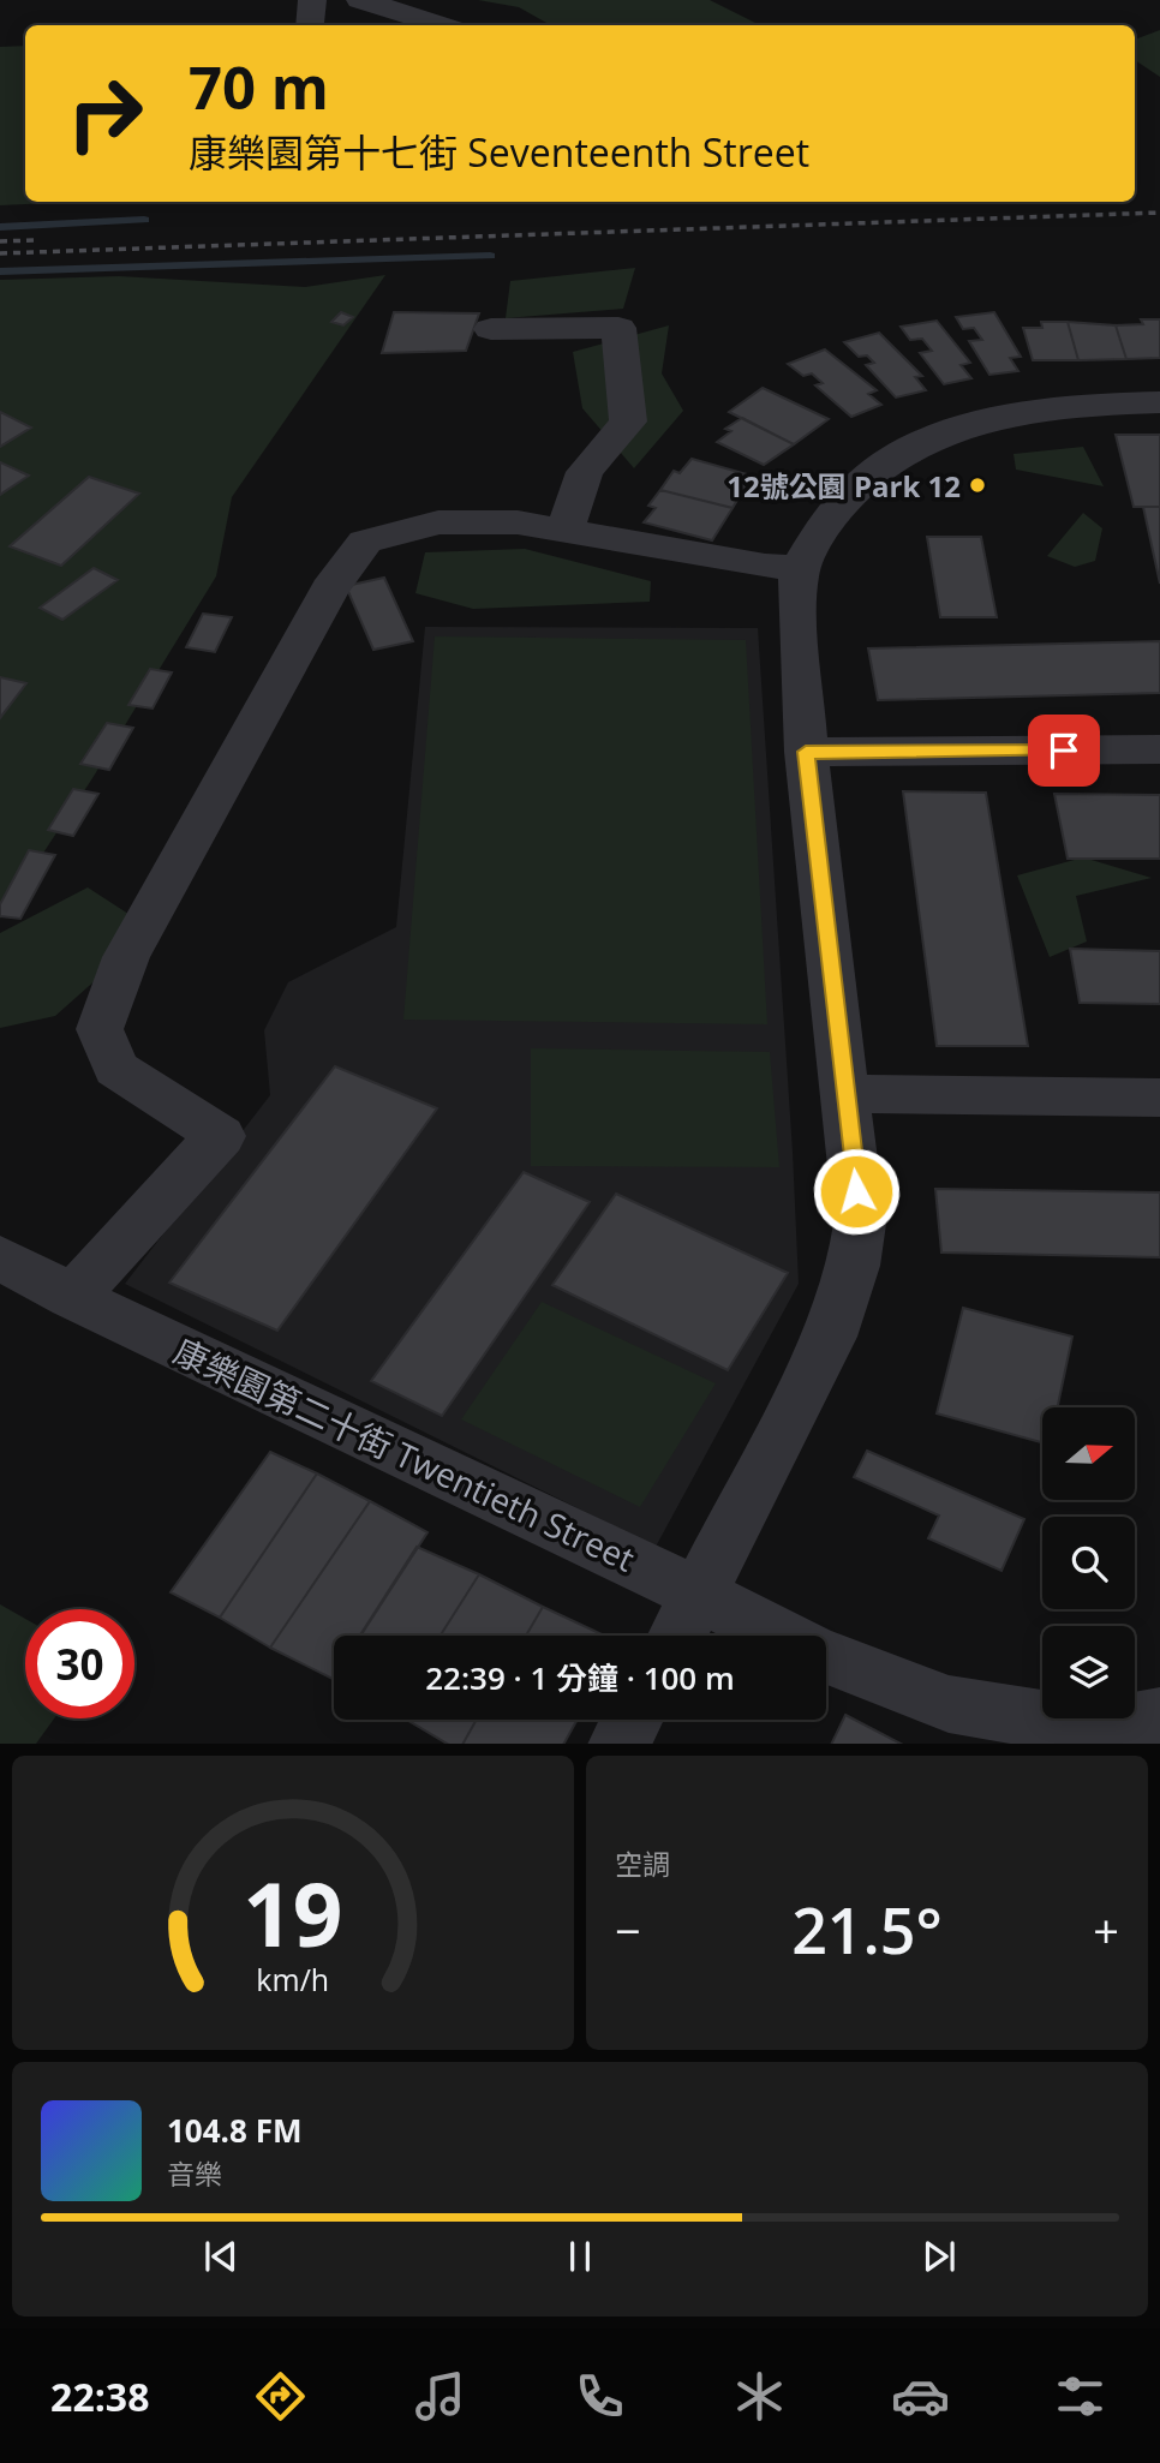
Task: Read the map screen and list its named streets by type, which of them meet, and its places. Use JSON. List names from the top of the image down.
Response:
{
  "streets": {
    "street": ["康樂園第二十街 Twentieth Street"]
  },
  "places": ["12號公園 Park 12"],
  "north": "right",
  "page": {
    "turn": ["70 m", "康樂園第十七街 Seventeenth Street"],
    "limit": "30",
    "trip": "22:39 · 1 分鐘 · 100 m",
    "tile": "空調",
    "heat": ["−", "21.5°", "+"],
    "song": ["104.8 FM", "音樂"],
    "tabs": "22:38",
    "gauge": ["19", "km/h"]
  }
}
